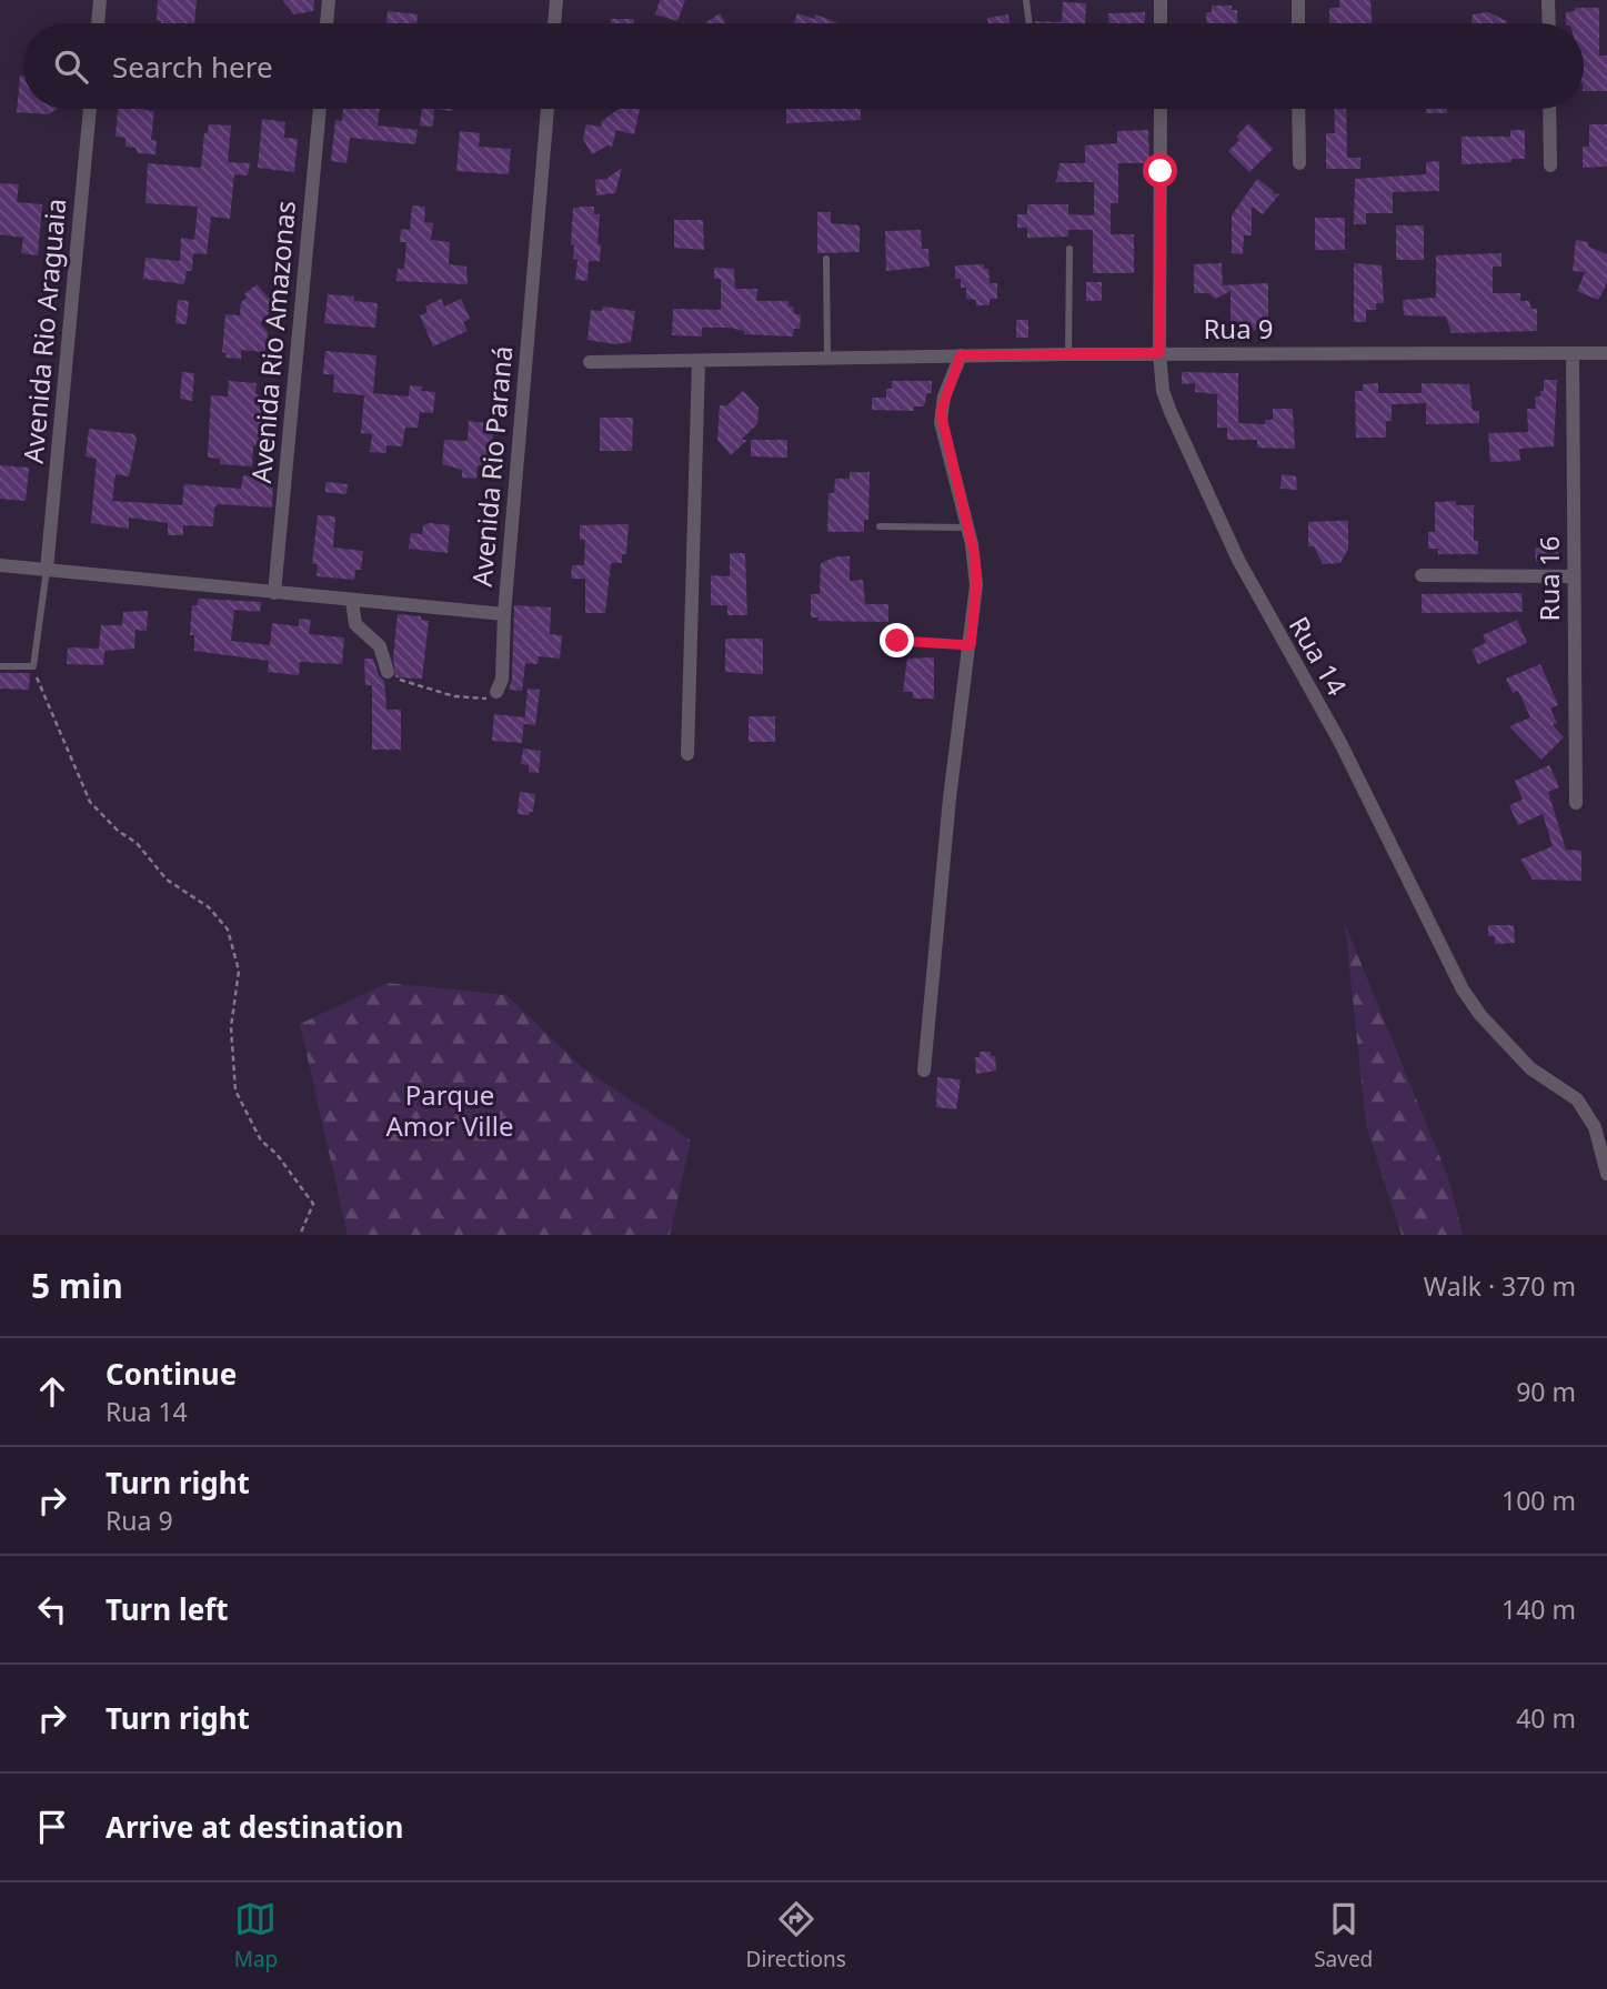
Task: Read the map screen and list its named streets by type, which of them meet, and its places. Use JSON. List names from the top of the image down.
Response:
{
  "streets": {
    "street": [
      "Rua 9",
      "Avenida Rio Araguaia",
      "Avenida Rio Amazonas",
      "Avenida Rio Paraná",
      "Rua 16",
      "Rua 14"
    ]
  },
  "crossings": [
    ["Rua 9", "Rua 16"],
    ["Rua 9", "Rua 14"],
    ["Avenida Rio Araguaia", "Avenida Rio Paraná"],
    ["Avenida Rio Amazonas", "Avenida Rio Paraná"]
  ],
  "parks": ["Parque Amor Ville"],
  "page": {
    "search": "Search here",
    "heading": ["5 min", "Walk · 370 m"],
    "list": [
      ["Continue", "Rua 14", "90 m"],
      ["Turn right", "Rua 9", "100 m"],
      ["Turn left", "140 m"],
      ["Turn right", "40 m"],
      "Arrive at destination"
    ],
    "nav": ["Map", "Directions", "Saved"]
  }
}
